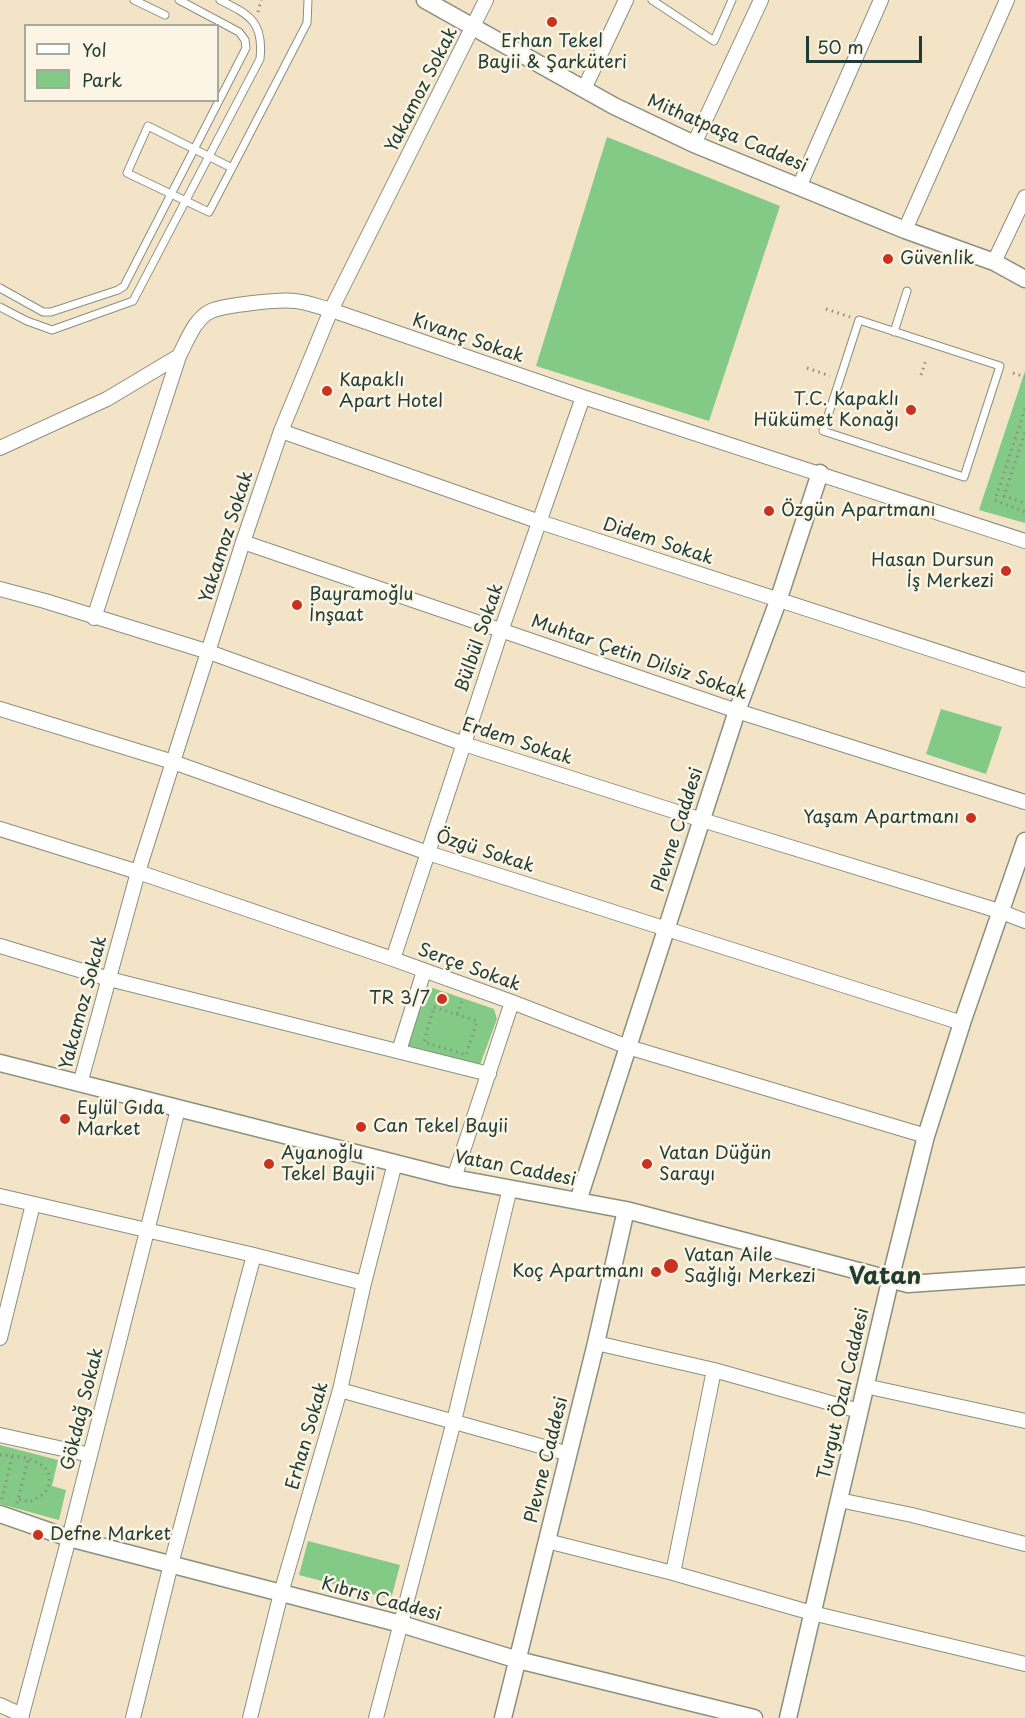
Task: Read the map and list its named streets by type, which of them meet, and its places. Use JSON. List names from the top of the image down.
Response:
{
  "streets": {
    "street": [
      "Yakamoz Sokak",
      "Mithatpaşa Caddesi",
      "Kıvanç Sokak",
      "Didem Sokak",
      "Bülbül Sokak",
      "Muhtar Çetin Dilsiz Sokak",
      "Erdem Sokak",
      "Plevne Caddesi",
      "Özgü Sokak",
      "Serçe Sokak",
      "Vatan Caddesi",
      "Turgut Özal Caddesi",
      "Gökdağ Sokak",
      "Erhan Sokak",
      "Kıbrıs Caddesi"
    ]
  },
  "crossings": [
    ["Yakamoz Sokak", "Mithatpaşa Caddesi"],
    ["Yakamoz Sokak", "Kıvanç Sokak"],
    ["Yakamoz Sokak", "Didem Sokak"],
    ["Yakamoz Sokak", "Muhtar Çetin Dilsiz Sokak"],
    ["Yakamoz Sokak", "Erdem Sokak"],
    ["Yakamoz Sokak", "Özgü Sokak"],
    ["Yakamoz Sokak", "Serçe Sokak"],
    ["Yakamoz Sokak", "Vatan Caddesi"],
    ["Kıvanç Sokak", "Bülbül Sokak"],
    ["Kıvanç Sokak", "Erdem Sokak"],
    ["Kıvanç Sokak", "Plevne Caddesi"],
    ["Didem Sokak", "Bülbül Sokak"],
    ["Didem Sokak", "Plevne Caddesi"],
    ["Bülbül Sokak", "Muhtar Çetin Dilsiz Sokak"],
    ["Bülbül Sokak", "Erdem Sokak"],
    ["Bülbül Sokak", "Özgü Sokak"],
    ["Bülbül Sokak", "Serçe Sokak"],
    ["Muhtar Çetin Dilsiz Sokak", "Plevne Caddesi"],
    ["Erdem Sokak", "Plevne Caddesi"],
    ["Erdem Sokak", "Turgut Özal Caddesi"],
    ["Plevne Caddesi", "Özgü Sokak"],
    ["Plevne Caddesi", "Serçe Sokak"],
    ["Plevne Caddesi", "Vatan Caddesi"],
    ["Plevne Caddesi", "Kıbrıs Caddesi"],
    ["Özgü Sokak", "Turgut Özal Caddesi"],
    ["Serçe Sokak", "Turgut Özal Caddesi"],
    ["Vatan Caddesi", "Turgut Özal Caddesi"],
    ["Vatan Caddesi", "Gökdağ Sokak"],
    ["Vatan Caddesi", "Erhan Sokak"],
    ["Gökdağ Sokak", "Kıbrıs Caddesi"],
    ["Erhan Sokak", "Kıbrıs Caddesi"]
  ],
  "districts": ["Vatan"],
  "places": [
    "Erhan Tekel Bayii & Şarküteri",
    "Güvenlik",
    "Kapaklı Apart Hotel",
    "T.C. Kapaklı Hükümet Konağı",
    "Özgün Apartmanı",
    "Hasan Dursun İş Merkezi",
    "Bayramoğlu İnşaat",
    "Yaşam Apartmanı",
    "TR 3/7",
    "Eylül Gıda Market",
    "Can Tekel Bayii",
    "Ayanoğlu Tekel Bayii",
    "Vatan Düğün Sarayı",
    "Vatan Aile Sağlığı Merkezi",
    "Koç Apartmanı",
    "Defne Market"
  ],
  "legend": ["Yol", "Park"],
  "scale_bar": "50 m"
}
